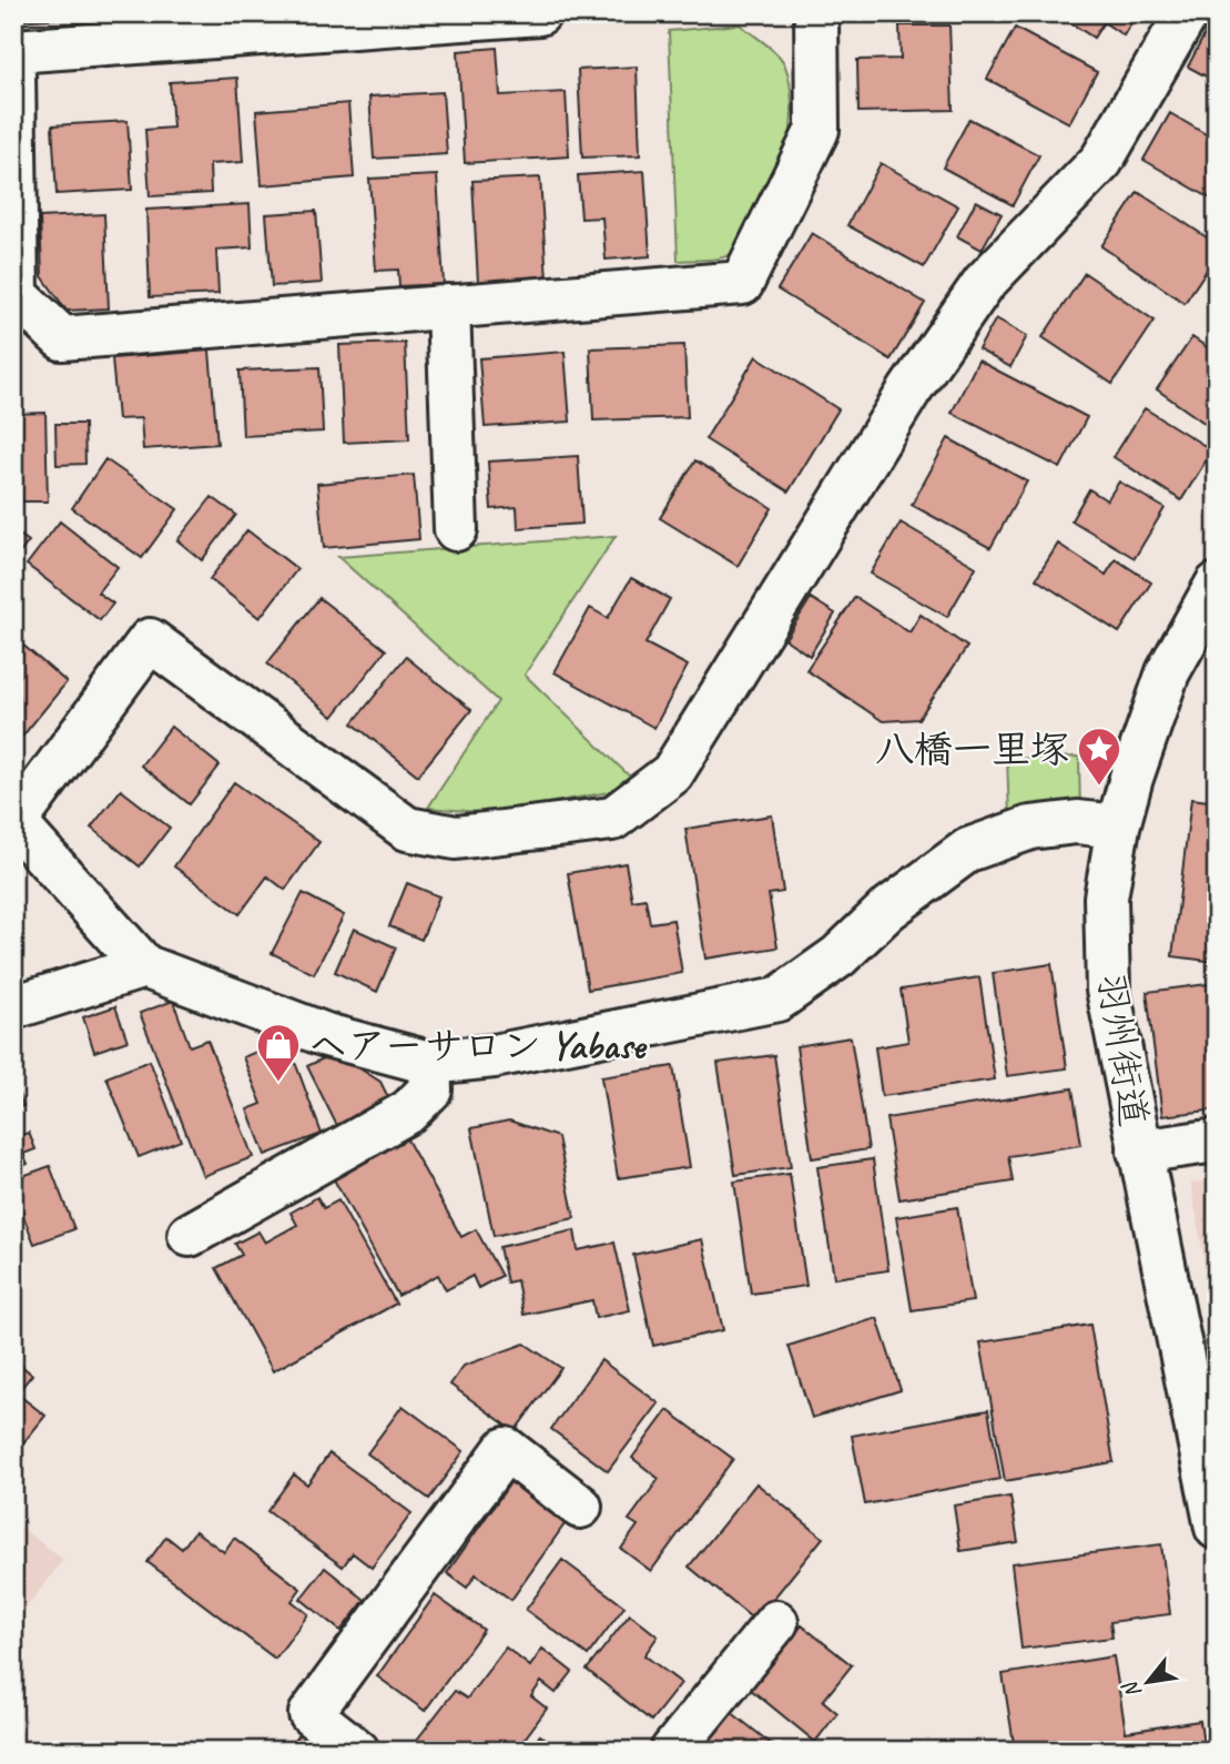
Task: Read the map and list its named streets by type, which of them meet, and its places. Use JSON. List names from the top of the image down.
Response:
{
  "streets": {
    "street": ["羽州街道"]
  },
  "places": {
    "place": ["八橋一里塚"],
    "shop": ["ヘアーサロン Yabase"]
  },
  "north": "bottom left"
}
